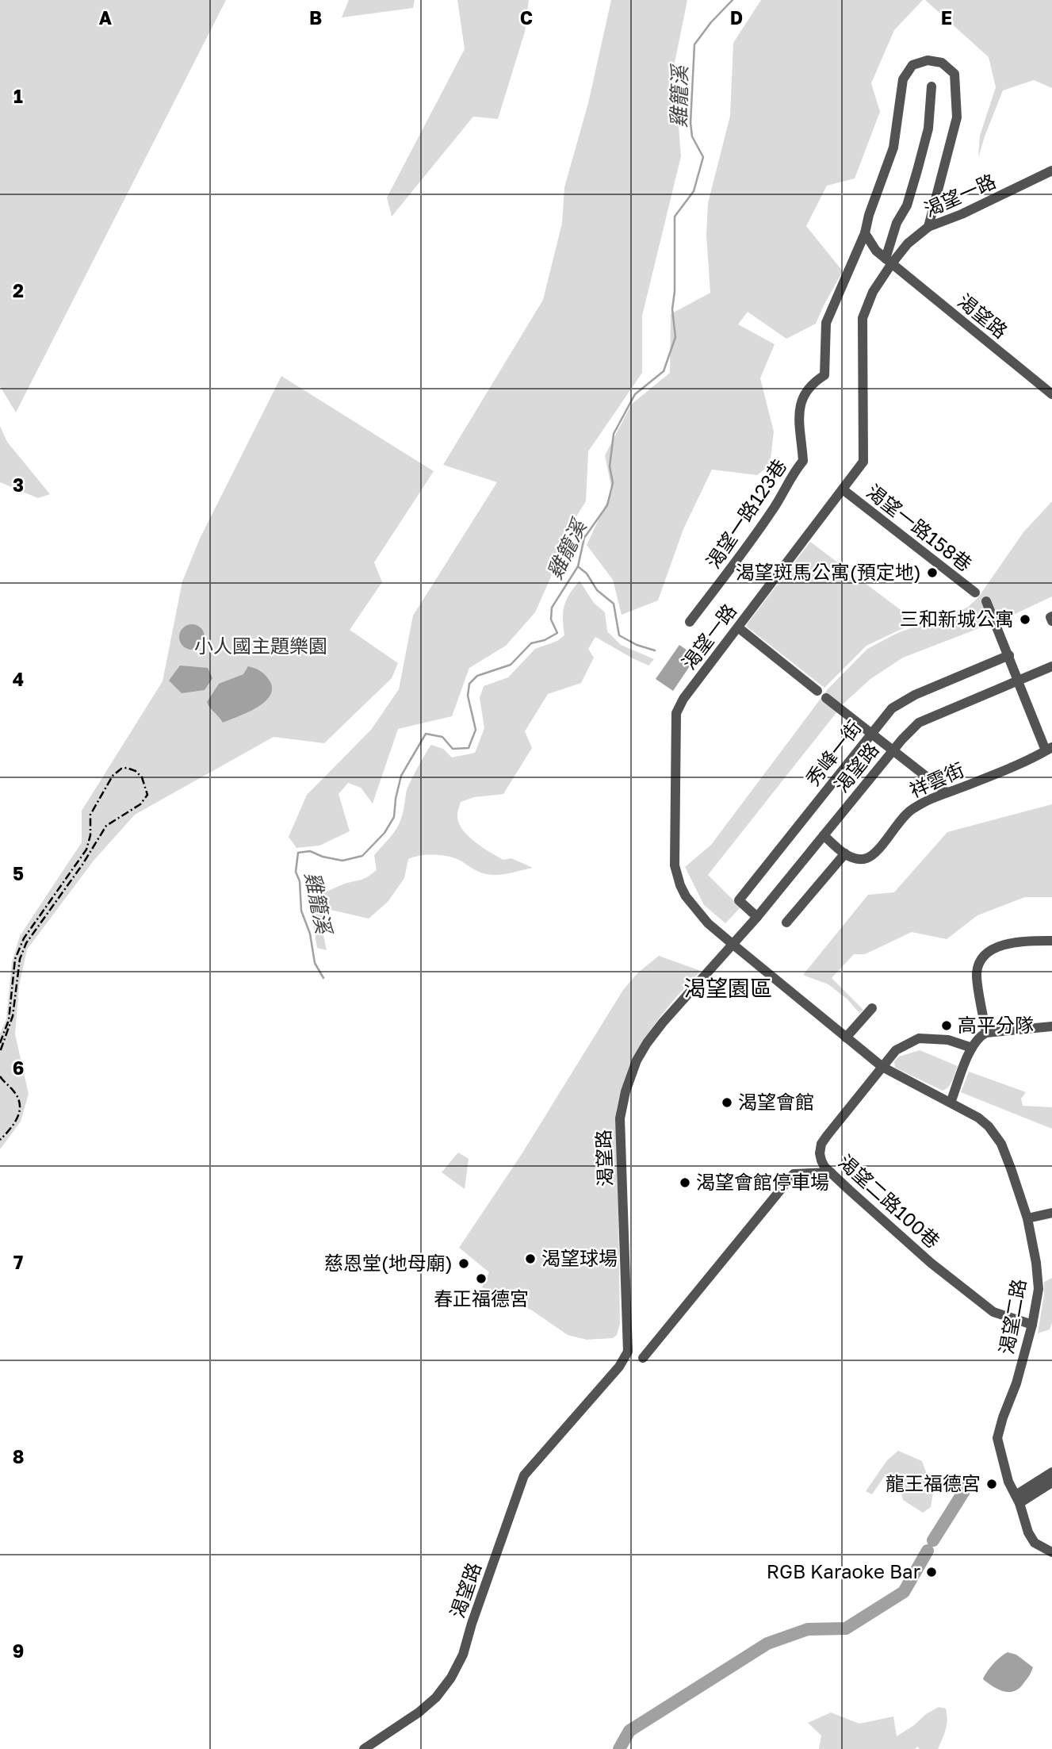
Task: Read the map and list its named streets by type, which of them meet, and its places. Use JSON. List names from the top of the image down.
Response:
{
  "streets": {
    "street": [
      "渴望一路",
      "渴望路",
      "渴望一路123巷",
      "渴望一路158巷",
      "秀峰一街",
      "祥雲街",
      "渴望二路100巷",
      "渴望二路"
    ]
  },
  "crossings": [
    ["渴望一路", "渴望路"],
    ["渴望一路", "渴望一路123巷"],
    ["渴望一路", "渴望一路158巷"],
    ["渴望一路", "渴望二路100巷"],
    ["渴望一路", "渴望二路"],
    ["渴望路", "渴望一路123巷"],
    ["渴望路", "秀峰一街"],
    ["渴望二路100巷", "渴望二路"]
  ],
  "districts": ["渴望園區"],
  "water": ["雞籠溪"],
  "parks": ["小人國主題樂園"],
  "places": [
    "渴望斑馬公寓(預定地)",
    "三和新城公寓",
    "高平分隊",
    "渴望會館",
    "渴望會館停車場",
    "渴望球場",
    "慈恩堂(地母廟)",
    "春正福德宮",
    "龍王福德宮",
    "RGB Karaoke Bar"
  ],
  "grid": {
    "columns": [
      "A",
      "B",
      "C",
      "D",
      "E"
    ],
    "rows": [
      "1",
      "2",
      "3",
      "4",
      "5",
      "6",
      "7",
      "8",
      "9"
    ]
  }
}
